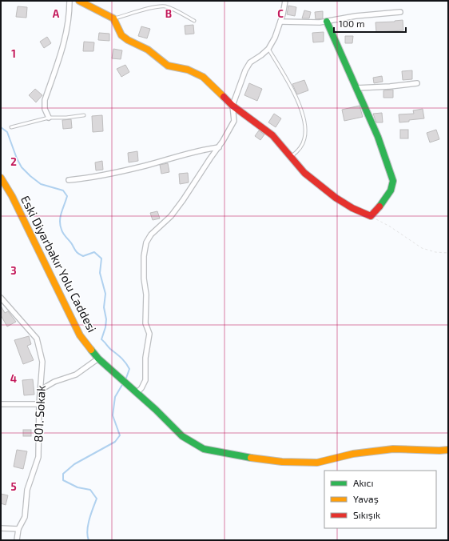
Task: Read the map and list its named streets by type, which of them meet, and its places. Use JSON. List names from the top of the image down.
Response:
{
  "streets": {
    "street": ["Eski Diyarbakır Yolu Caddesi", "801. Sokak"]
  },
  "legend": ["Akıcı", "Yavaş", "Sıkışık"],
  "scale_bar": "100 m",
  "grid": {
    "columns": ["A", "B", "C"],
    "rows": [
      "1",
      "2",
      "3",
      "4",
      "5"
    ]
  }
}
